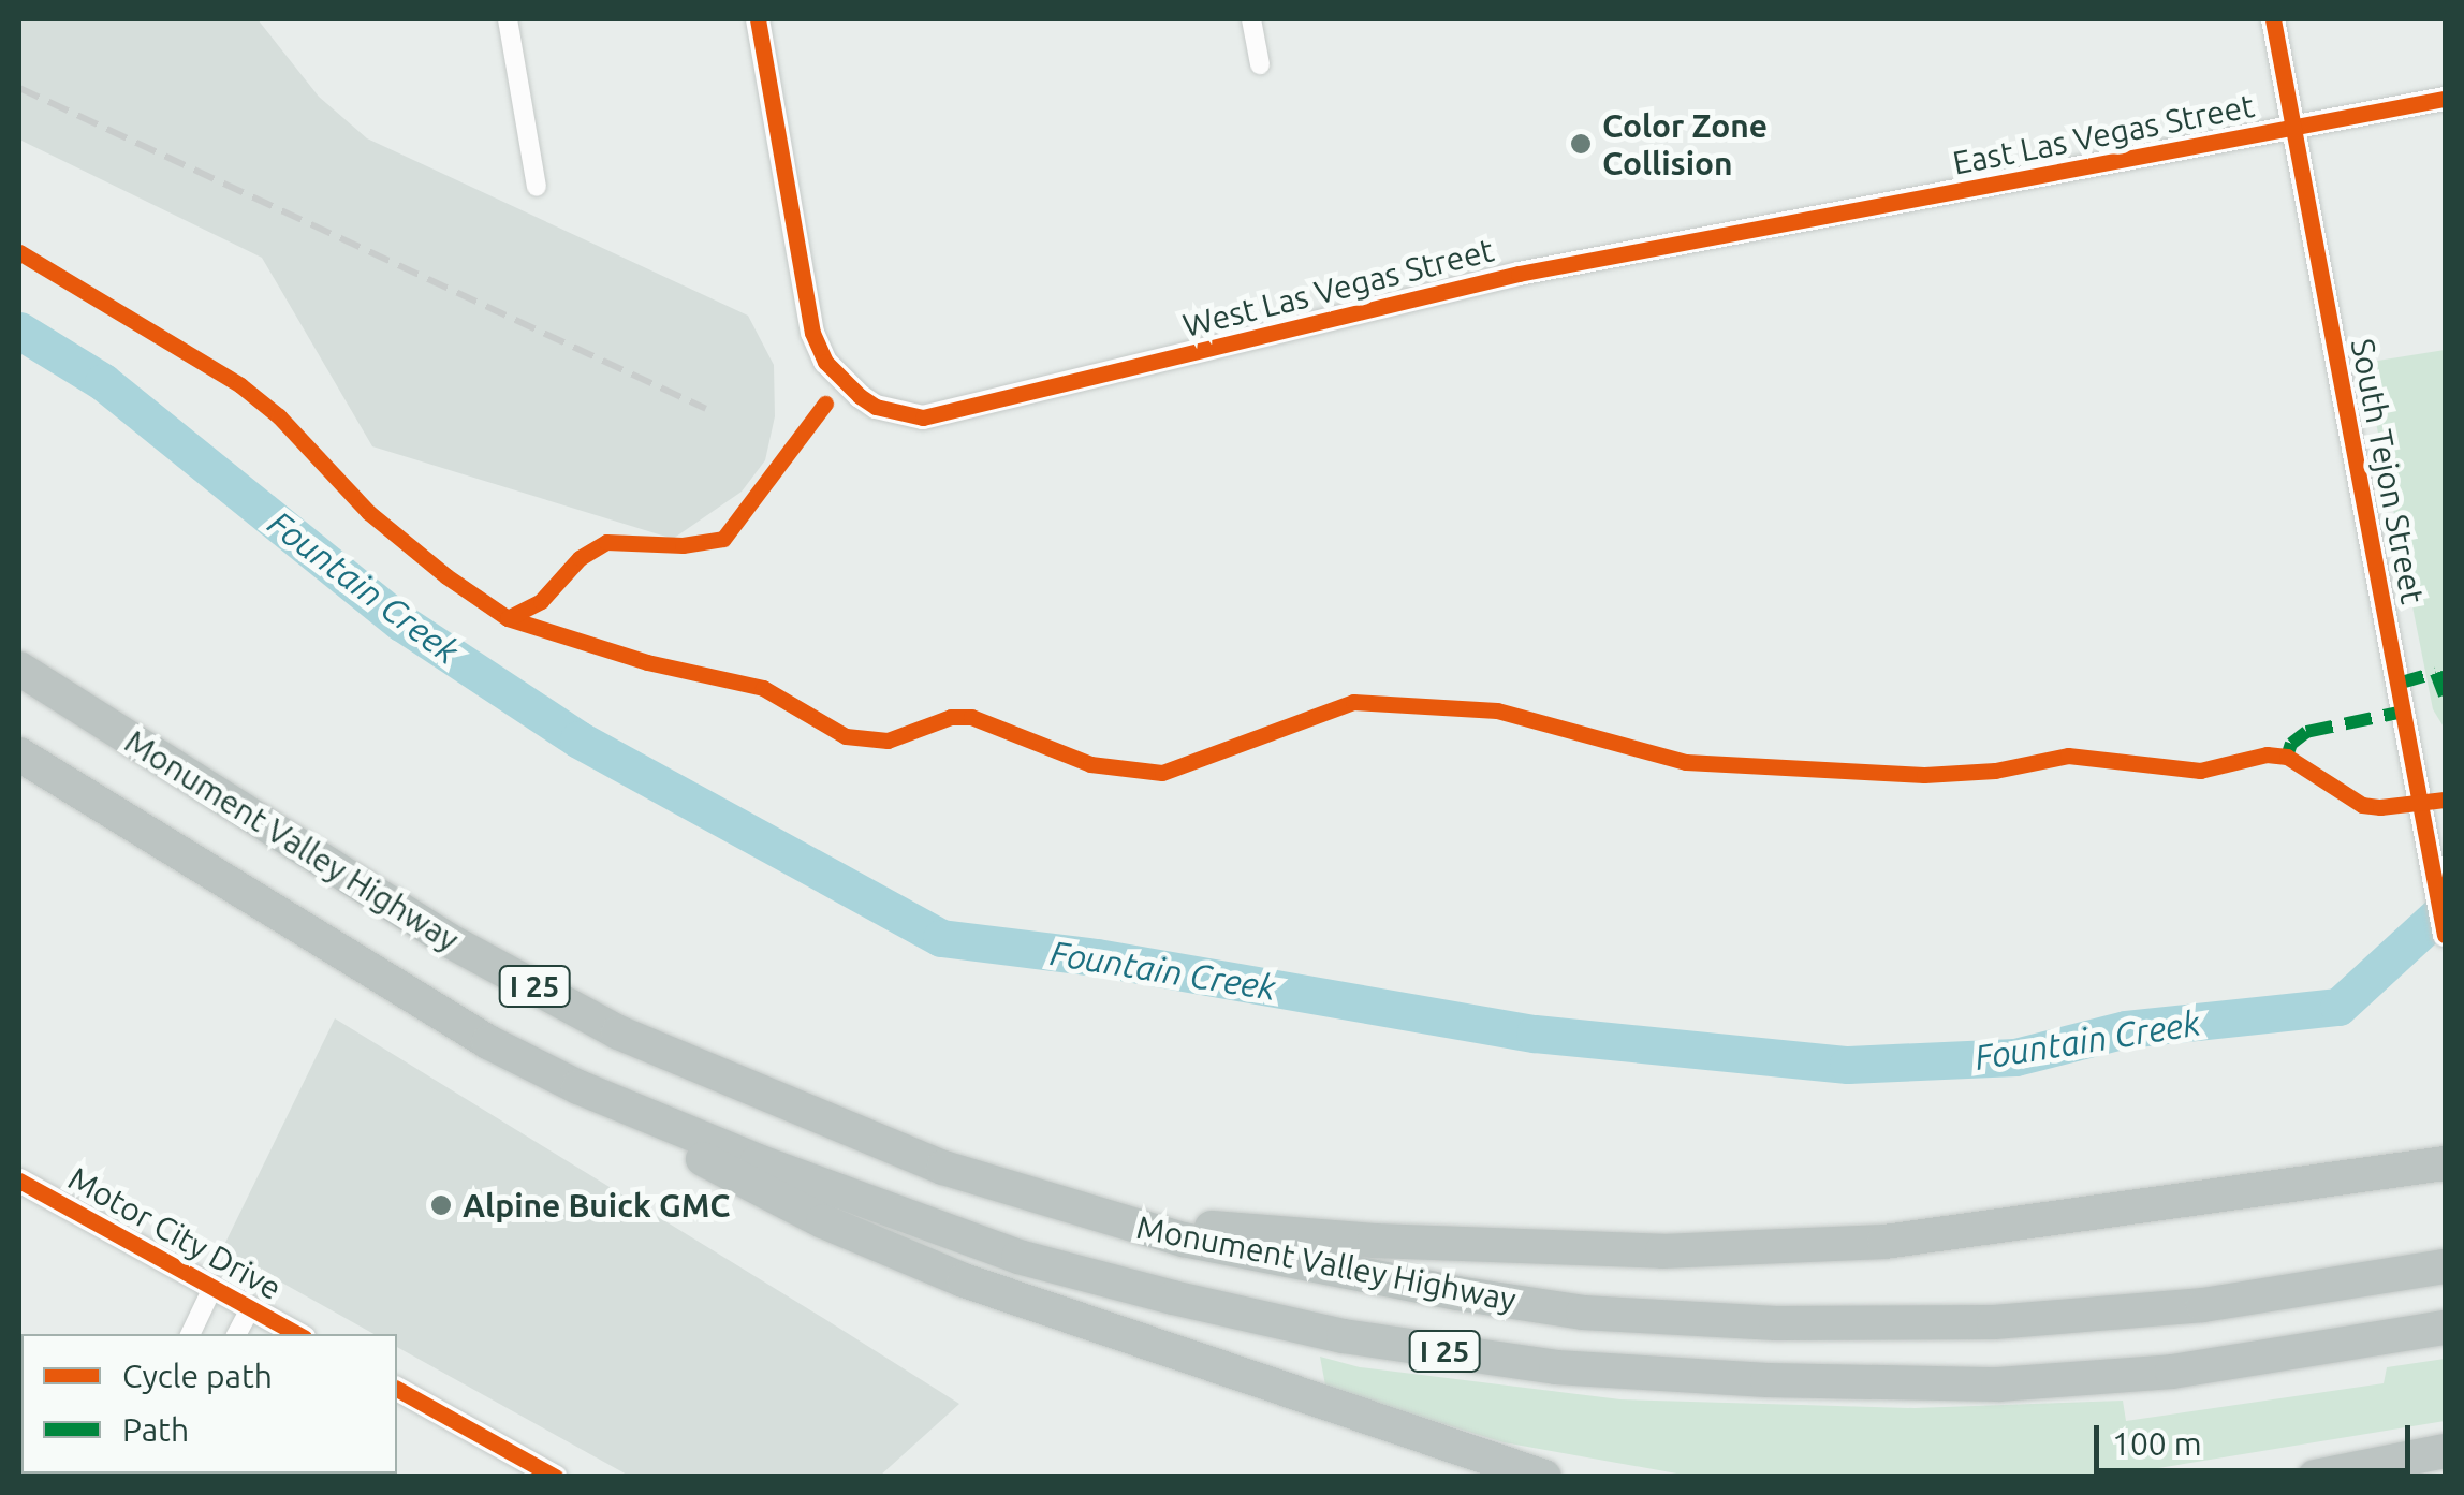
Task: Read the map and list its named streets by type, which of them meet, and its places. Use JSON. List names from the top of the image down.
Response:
{
  "streets": {
    "highway": ["Monument Valley Highway", "I 25"],
    "street": [
      "East Las Vegas Street",
      "West Las Vegas Street",
      "South Tejon Street",
      "Motor City Drive"
    ]
  },
  "crossings": [
    ["East Las Vegas Street", "West Las Vegas Street"],
    ["East Las Vegas Street", "South Tejon Street"]
  ],
  "water": ["Fountain Creek"],
  "places": ["Color Zone Collision", "Alpine Buick GMC"],
  "legend": ["Cycle path", "Path"],
  "scale_bar": "100 m"
}
